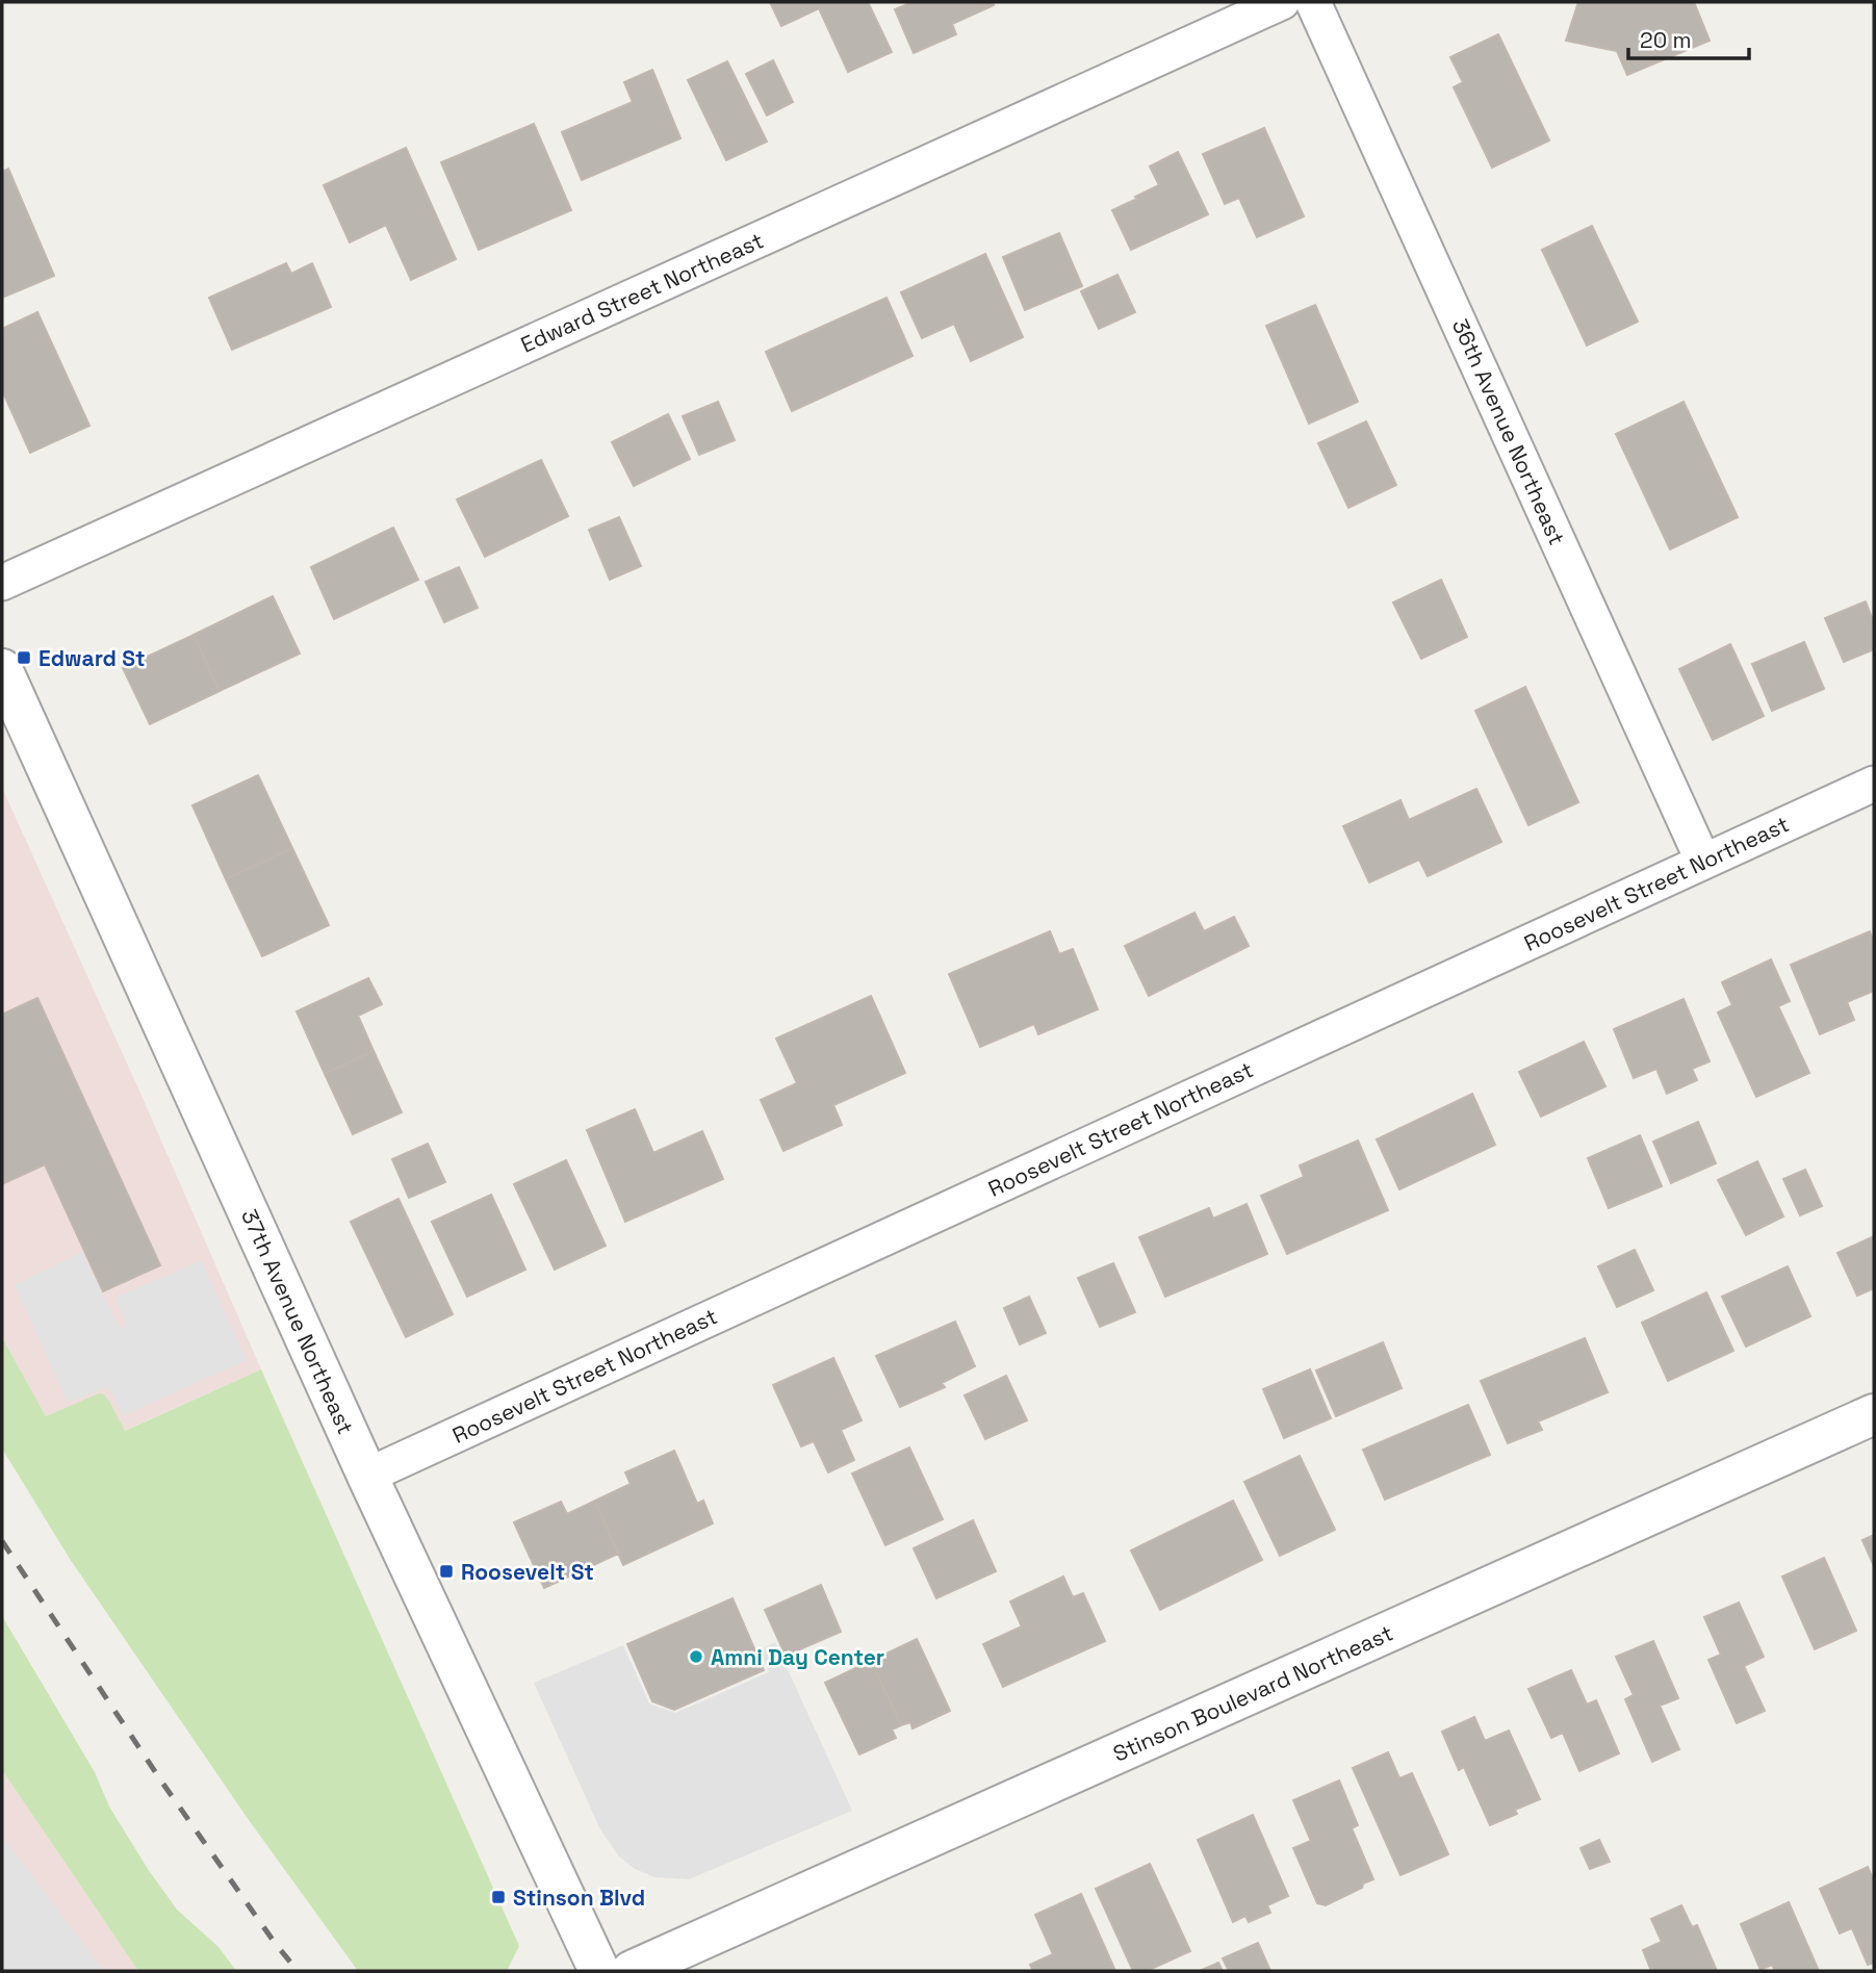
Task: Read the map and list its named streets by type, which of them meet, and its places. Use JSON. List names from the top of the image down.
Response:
{
  "streets": {
    "street": [
      "Edward Street Northeast",
      "36th Avenue Northeast",
      "Roosevelt Street Northeast",
      "37th Avenue Northeast",
      "Stinson Boulevard Northeast"
    ]
  },
  "crossings": [
    ["36th Avenue Northeast", "Roosevelt Street Northeast"],
    ["Roosevelt Street Northeast", "37th Avenue Northeast"]
  ],
  "places": {
    "transit": ["Edward St", "Roosevelt St", "Stinson Blvd"],
    "other": ["Amni Day Center"]
  },
  "scale_bar": "20 m"
}
